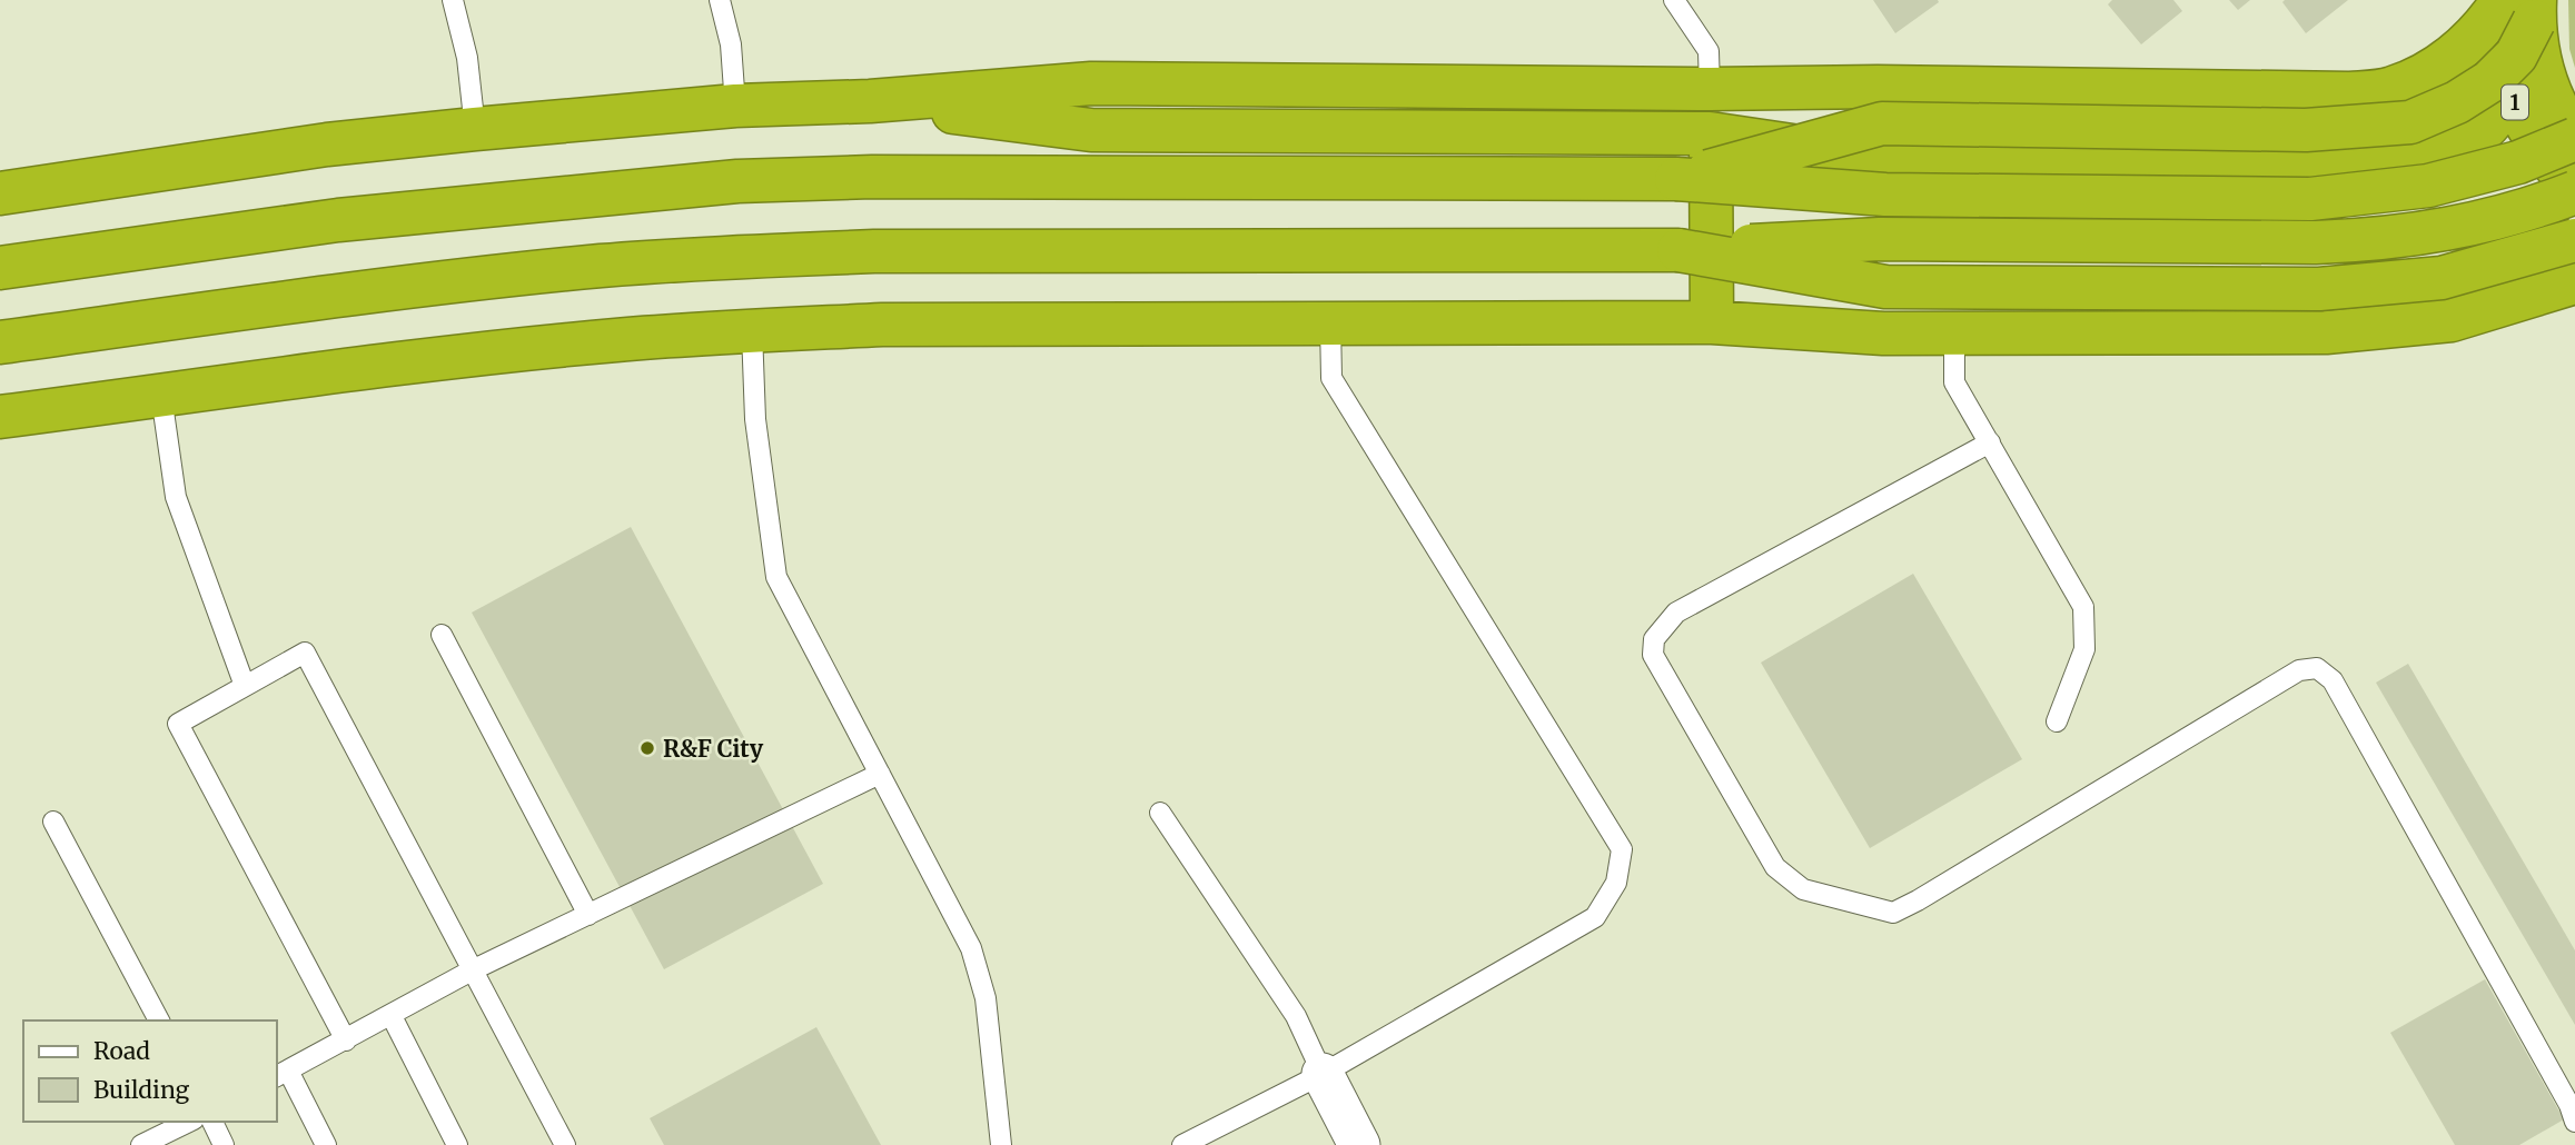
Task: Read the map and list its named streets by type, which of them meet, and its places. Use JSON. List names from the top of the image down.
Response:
{
  "streets": {
    "highway": ["1"]
  },
  "places": ["R&F City"],
  "legend": ["Road", "Building"]
}
